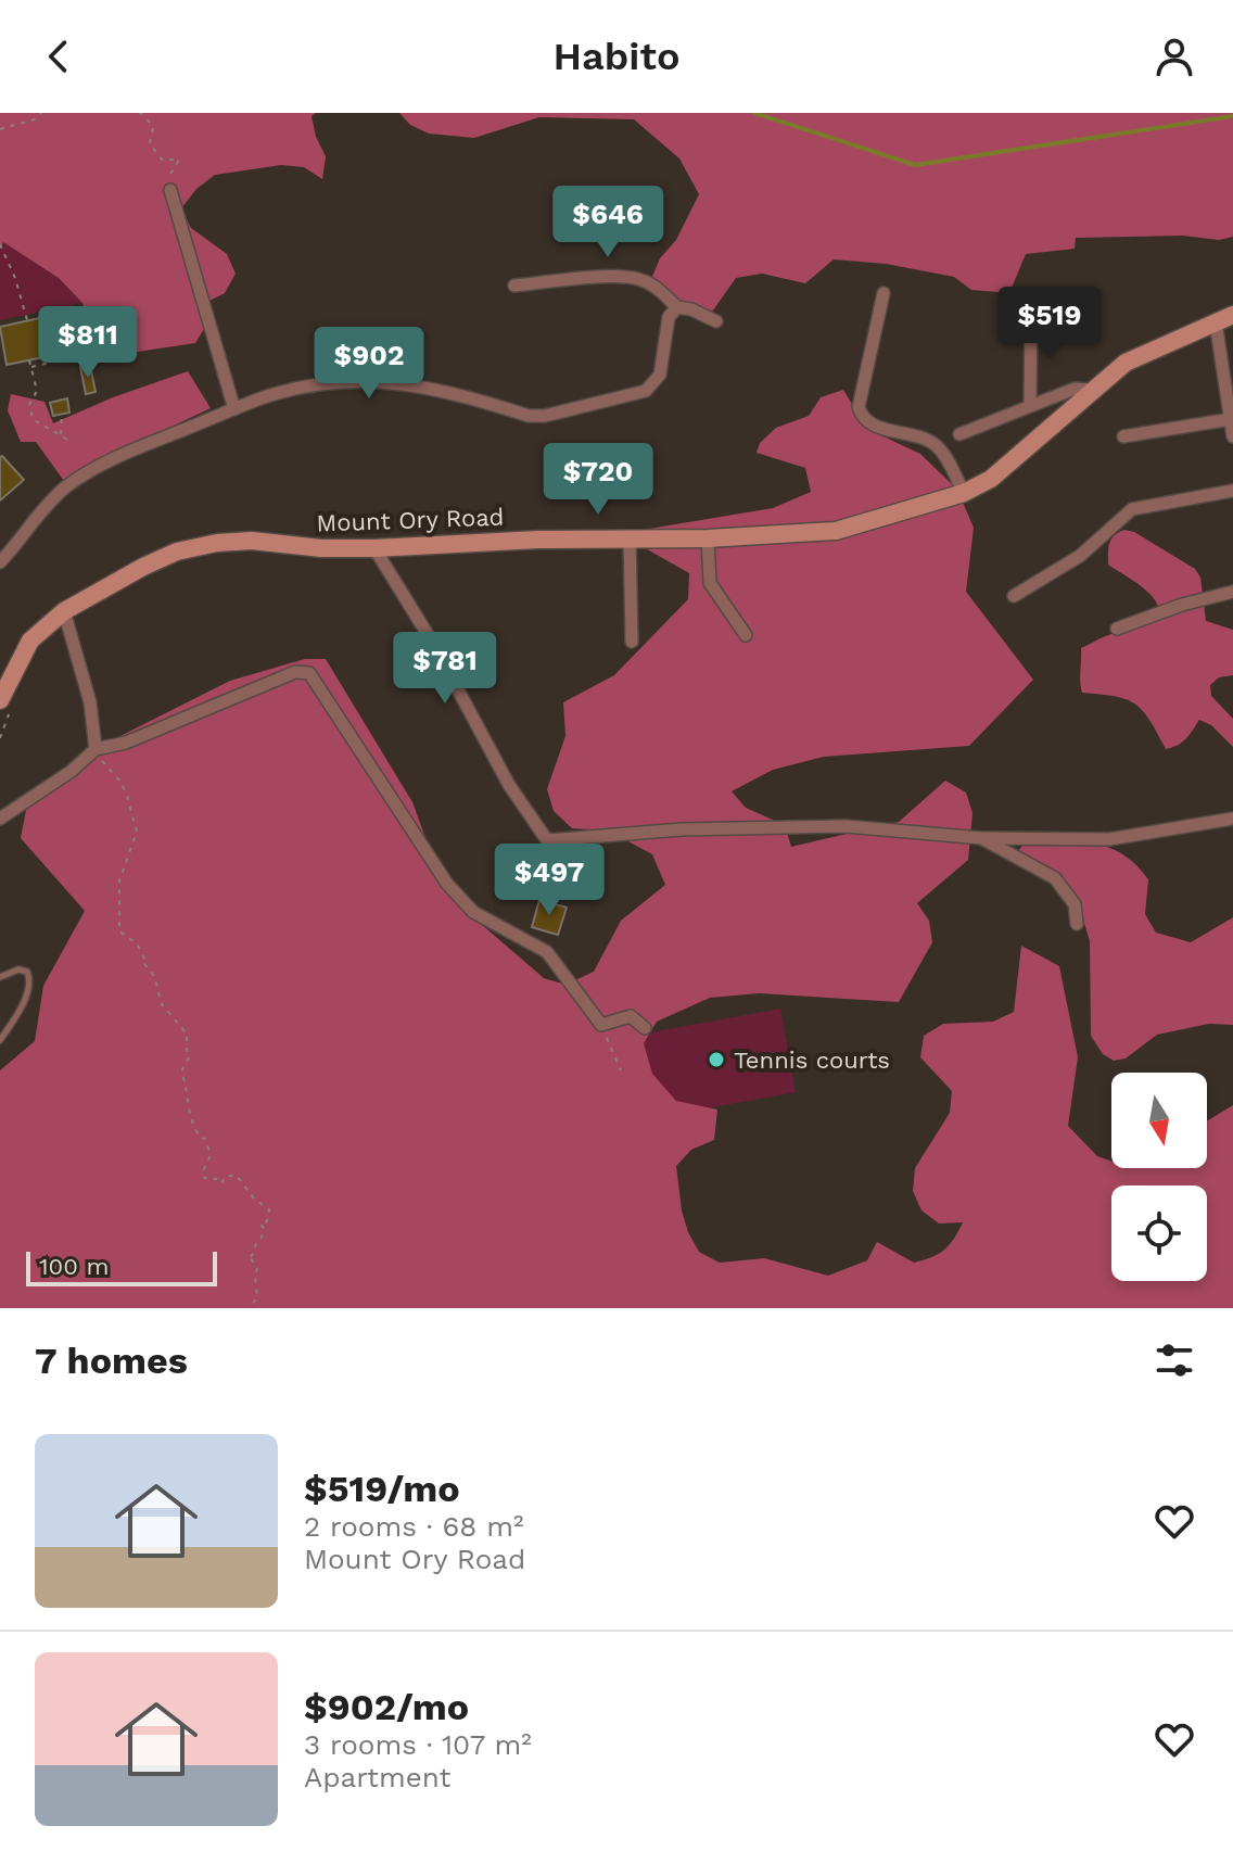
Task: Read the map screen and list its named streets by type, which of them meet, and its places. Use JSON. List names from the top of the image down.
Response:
{
  "streets": {
    "main road": ["Mount Ory Road"]
  },
  "places": ["Tennis courts"],
  "scale_bar": "100 m",
  "north": "bottom",
  "page": {
    "header": "Habito",
    "price": [
      "$646",
      "$519",
      "$811",
      "$902",
      "$720",
      "$781",
      "$497"
    ],
    "scale": "100 m",
    "heading": "7 homes",
    "list": [
      {
        "name": "$519/mo",
        "note": "2 rooms · 68 m² · Mount Ory Road"
      },
      {
        "name": "$902/mo",
        "note": "3 rooms · 107 m² · Apartment"
      }
    ]
  }
}
